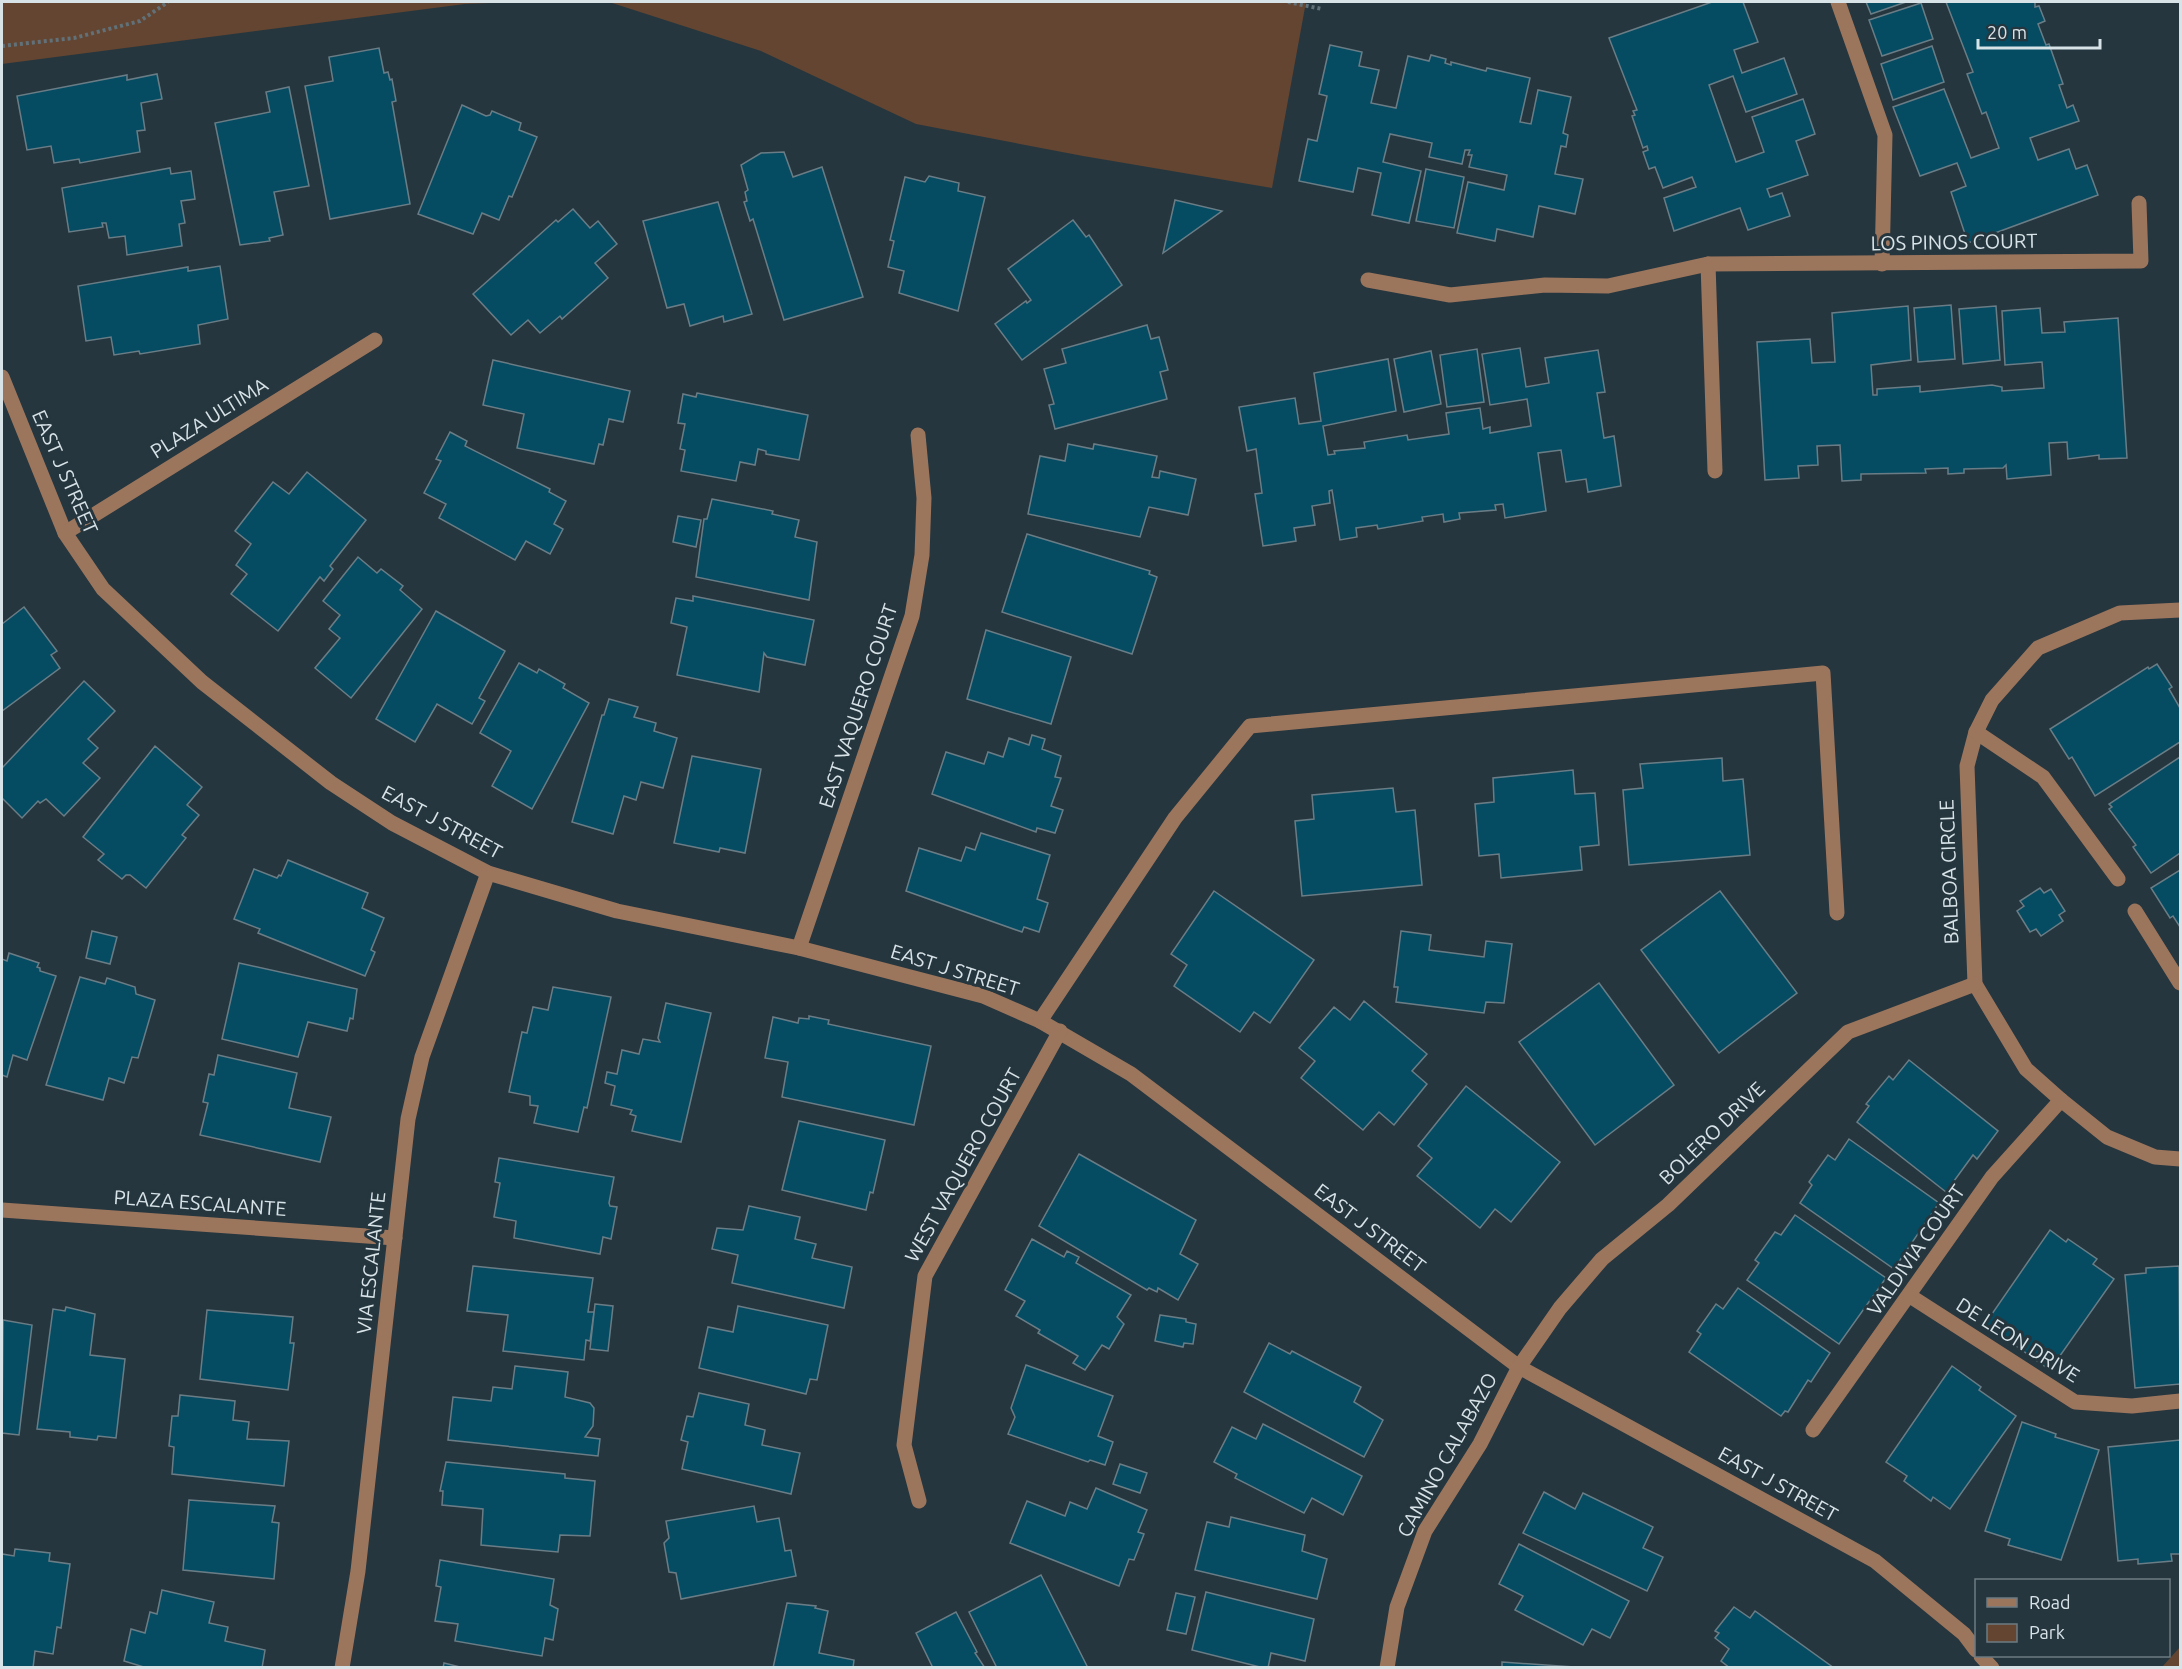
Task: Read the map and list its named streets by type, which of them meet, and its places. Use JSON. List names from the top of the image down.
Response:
{
  "streets": {
    "street": [
      "LOS PINOS COURT",
      "PLAZA ULTIMA",
      "EAST J STREET",
      "EAST VAQUERO COURT",
      "BALBOA CIRCLE",
      "BOLERO DRIVE",
      "WEST VAQUERO COURT",
      "PLAZA ESCALANTE",
      "VALDIVIA COURT",
      "VIA ESCALANTE",
      "DE LEON DRIVE",
      "CAMINO CALABAZO"
    ]
  },
  "crossings": [
    ["PLAZA ULTIMA", "EAST J STREET"],
    ["EAST J STREET", "EAST VAQUERO COURT"],
    ["EAST J STREET", "BOLERO DRIVE"],
    ["EAST J STREET", "WEST VAQUERO COURT"],
    ["EAST J STREET", "VIA ESCALANTE"],
    ["EAST J STREET", "CAMINO CALABAZO"],
    ["BALBOA CIRCLE", "BOLERO DRIVE"],
    ["BALBOA CIRCLE", "VALDIVIA COURT"],
    ["BOLERO DRIVE", "CAMINO CALABAZO"],
    ["PLAZA ESCALANTE", "VIA ESCALANTE"],
    ["VALDIVIA COURT", "DE LEON DRIVE"]
  ],
  "legend": ["Road", "Park"],
  "scale_bar": "20 m"
}
